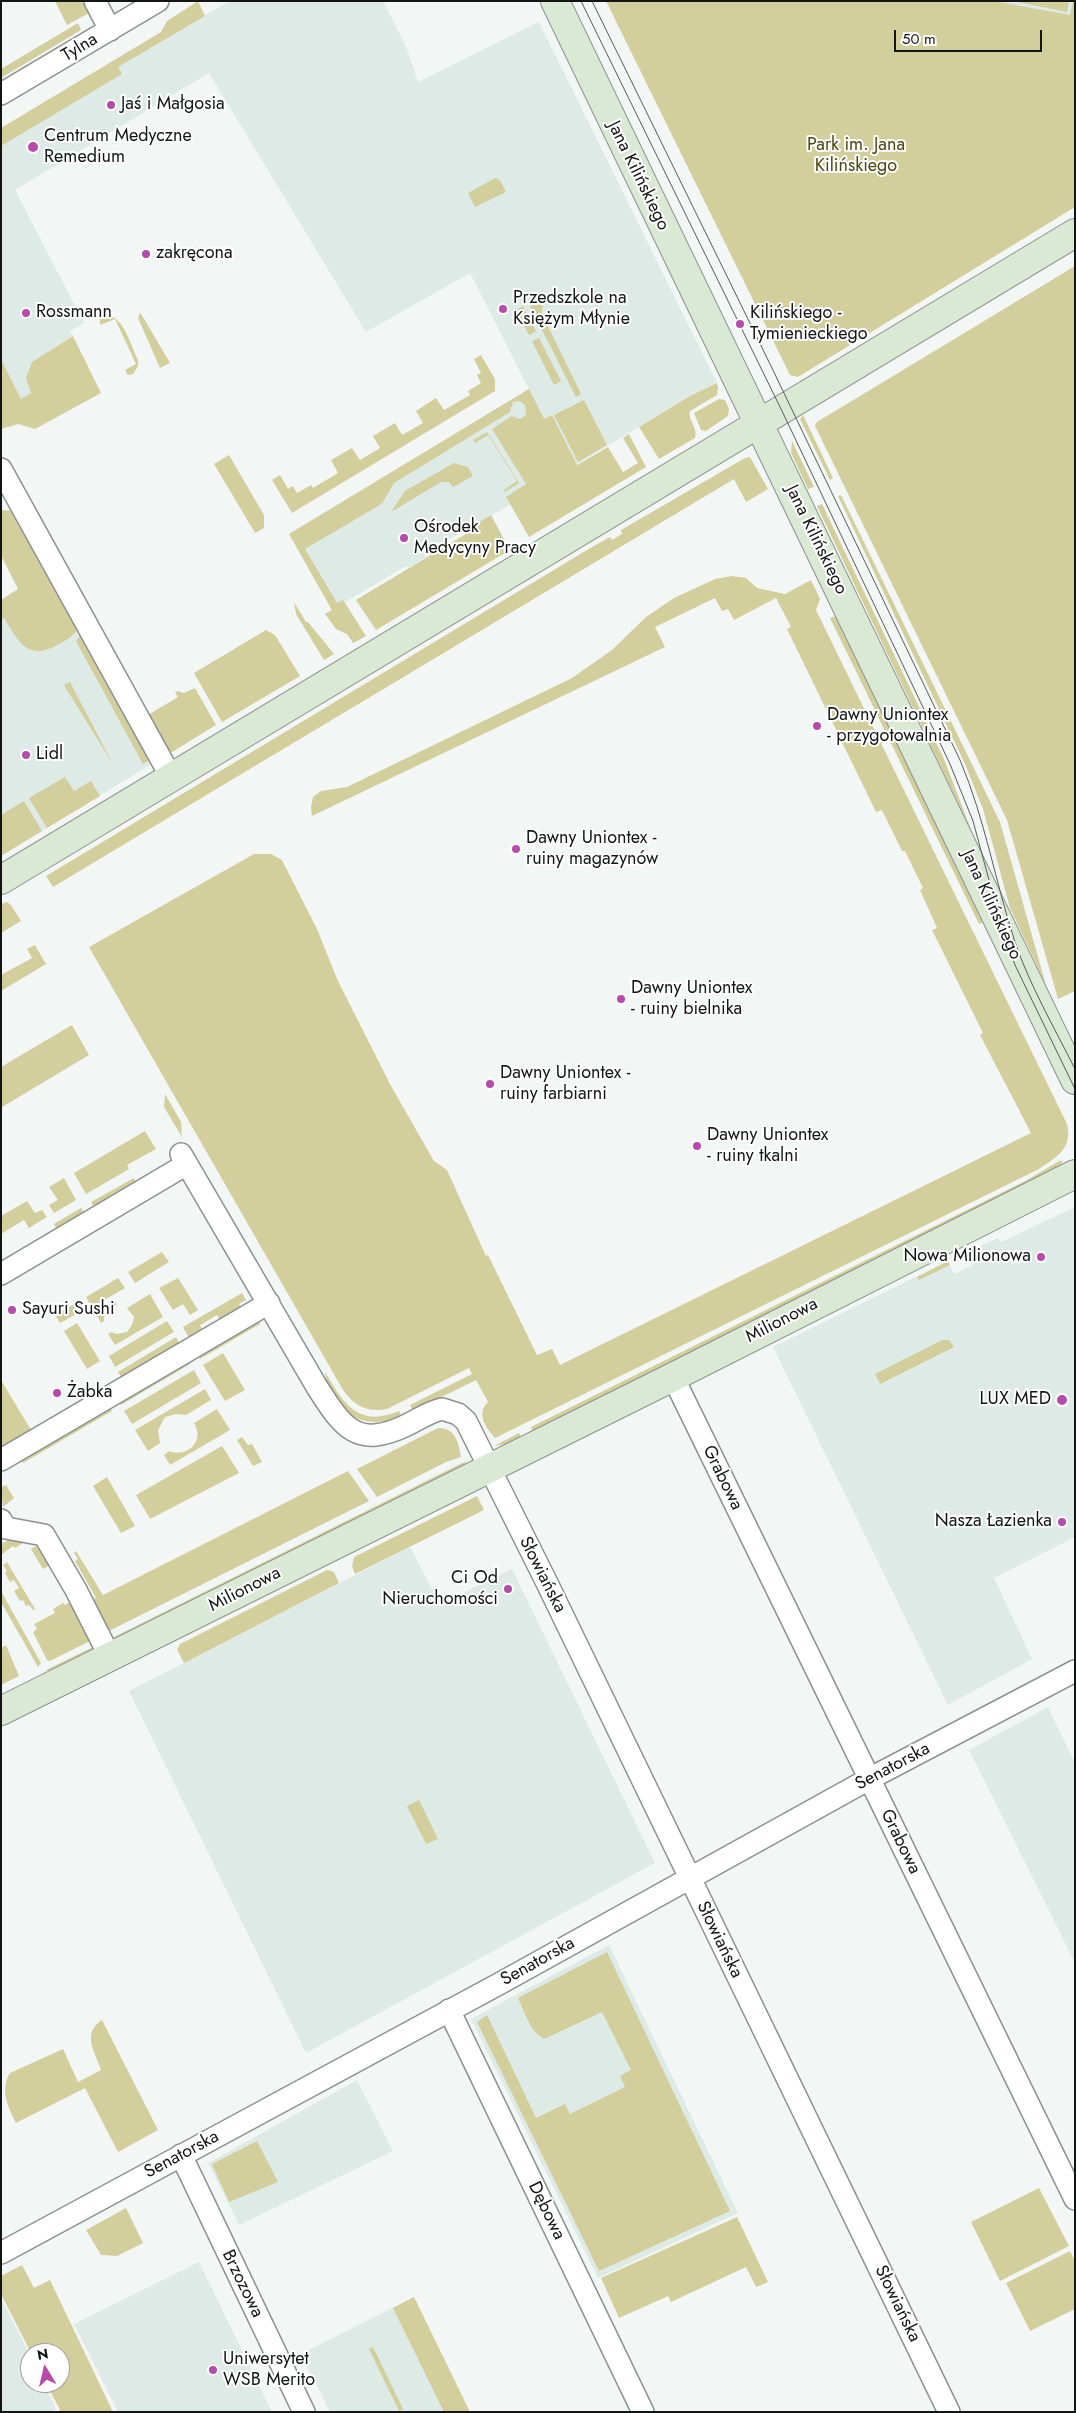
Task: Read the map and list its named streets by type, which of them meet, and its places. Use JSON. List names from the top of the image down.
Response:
{
  "streets": {
    "street": [
      "Tylna",
      "Jana Kilińskiego",
      "Milionowa",
      "Grabowa",
      "Słowiańska",
      "Senatorska",
      "Dębowa",
      "Brzozowa"
    ]
  },
  "crossings": [
    ["Milionowa", "Grabowa"],
    ["Milionowa", "Słowiańska"],
    ["Grabowa", "Senatorska"],
    ["Słowiańska", "Senatorska"],
    ["Senatorska", "Dębowa"],
    ["Senatorska", "Brzozowa"]
  ],
  "parks": ["Park im. Jana Kilińskiego"],
  "places": [
    "Jaś i Małgosia",
    "Centrum Medyczne Remedium",
    "zakręcona",
    "Przedszkole na Księżym Młynie",
    "Rossmann",
    "Kilińskiego - Tymienieckiego",
    "Ośrodek Medycyny Pracy",
    "Dawny Uniontex - przygotowalnia",
    "Lidl",
    "Dawny Uniontex - ruiny magazynów",
    "Dawny Uniontex - ruiny bielnika",
    "Dawny Uniontex - ruiny farbiarni",
    "Dawny Uniontex - ruiny tkalni",
    "Nowa Milionowa",
    "Sayuri Sushi",
    "Żabka",
    "LUX MED",
    "Nasza Łazienka",
    "Ci Od Nieruchomości",
    "Uniwersytet WSB Merito"
  ],
  "scale_bar": "50 m",
  "north": "top"
}
